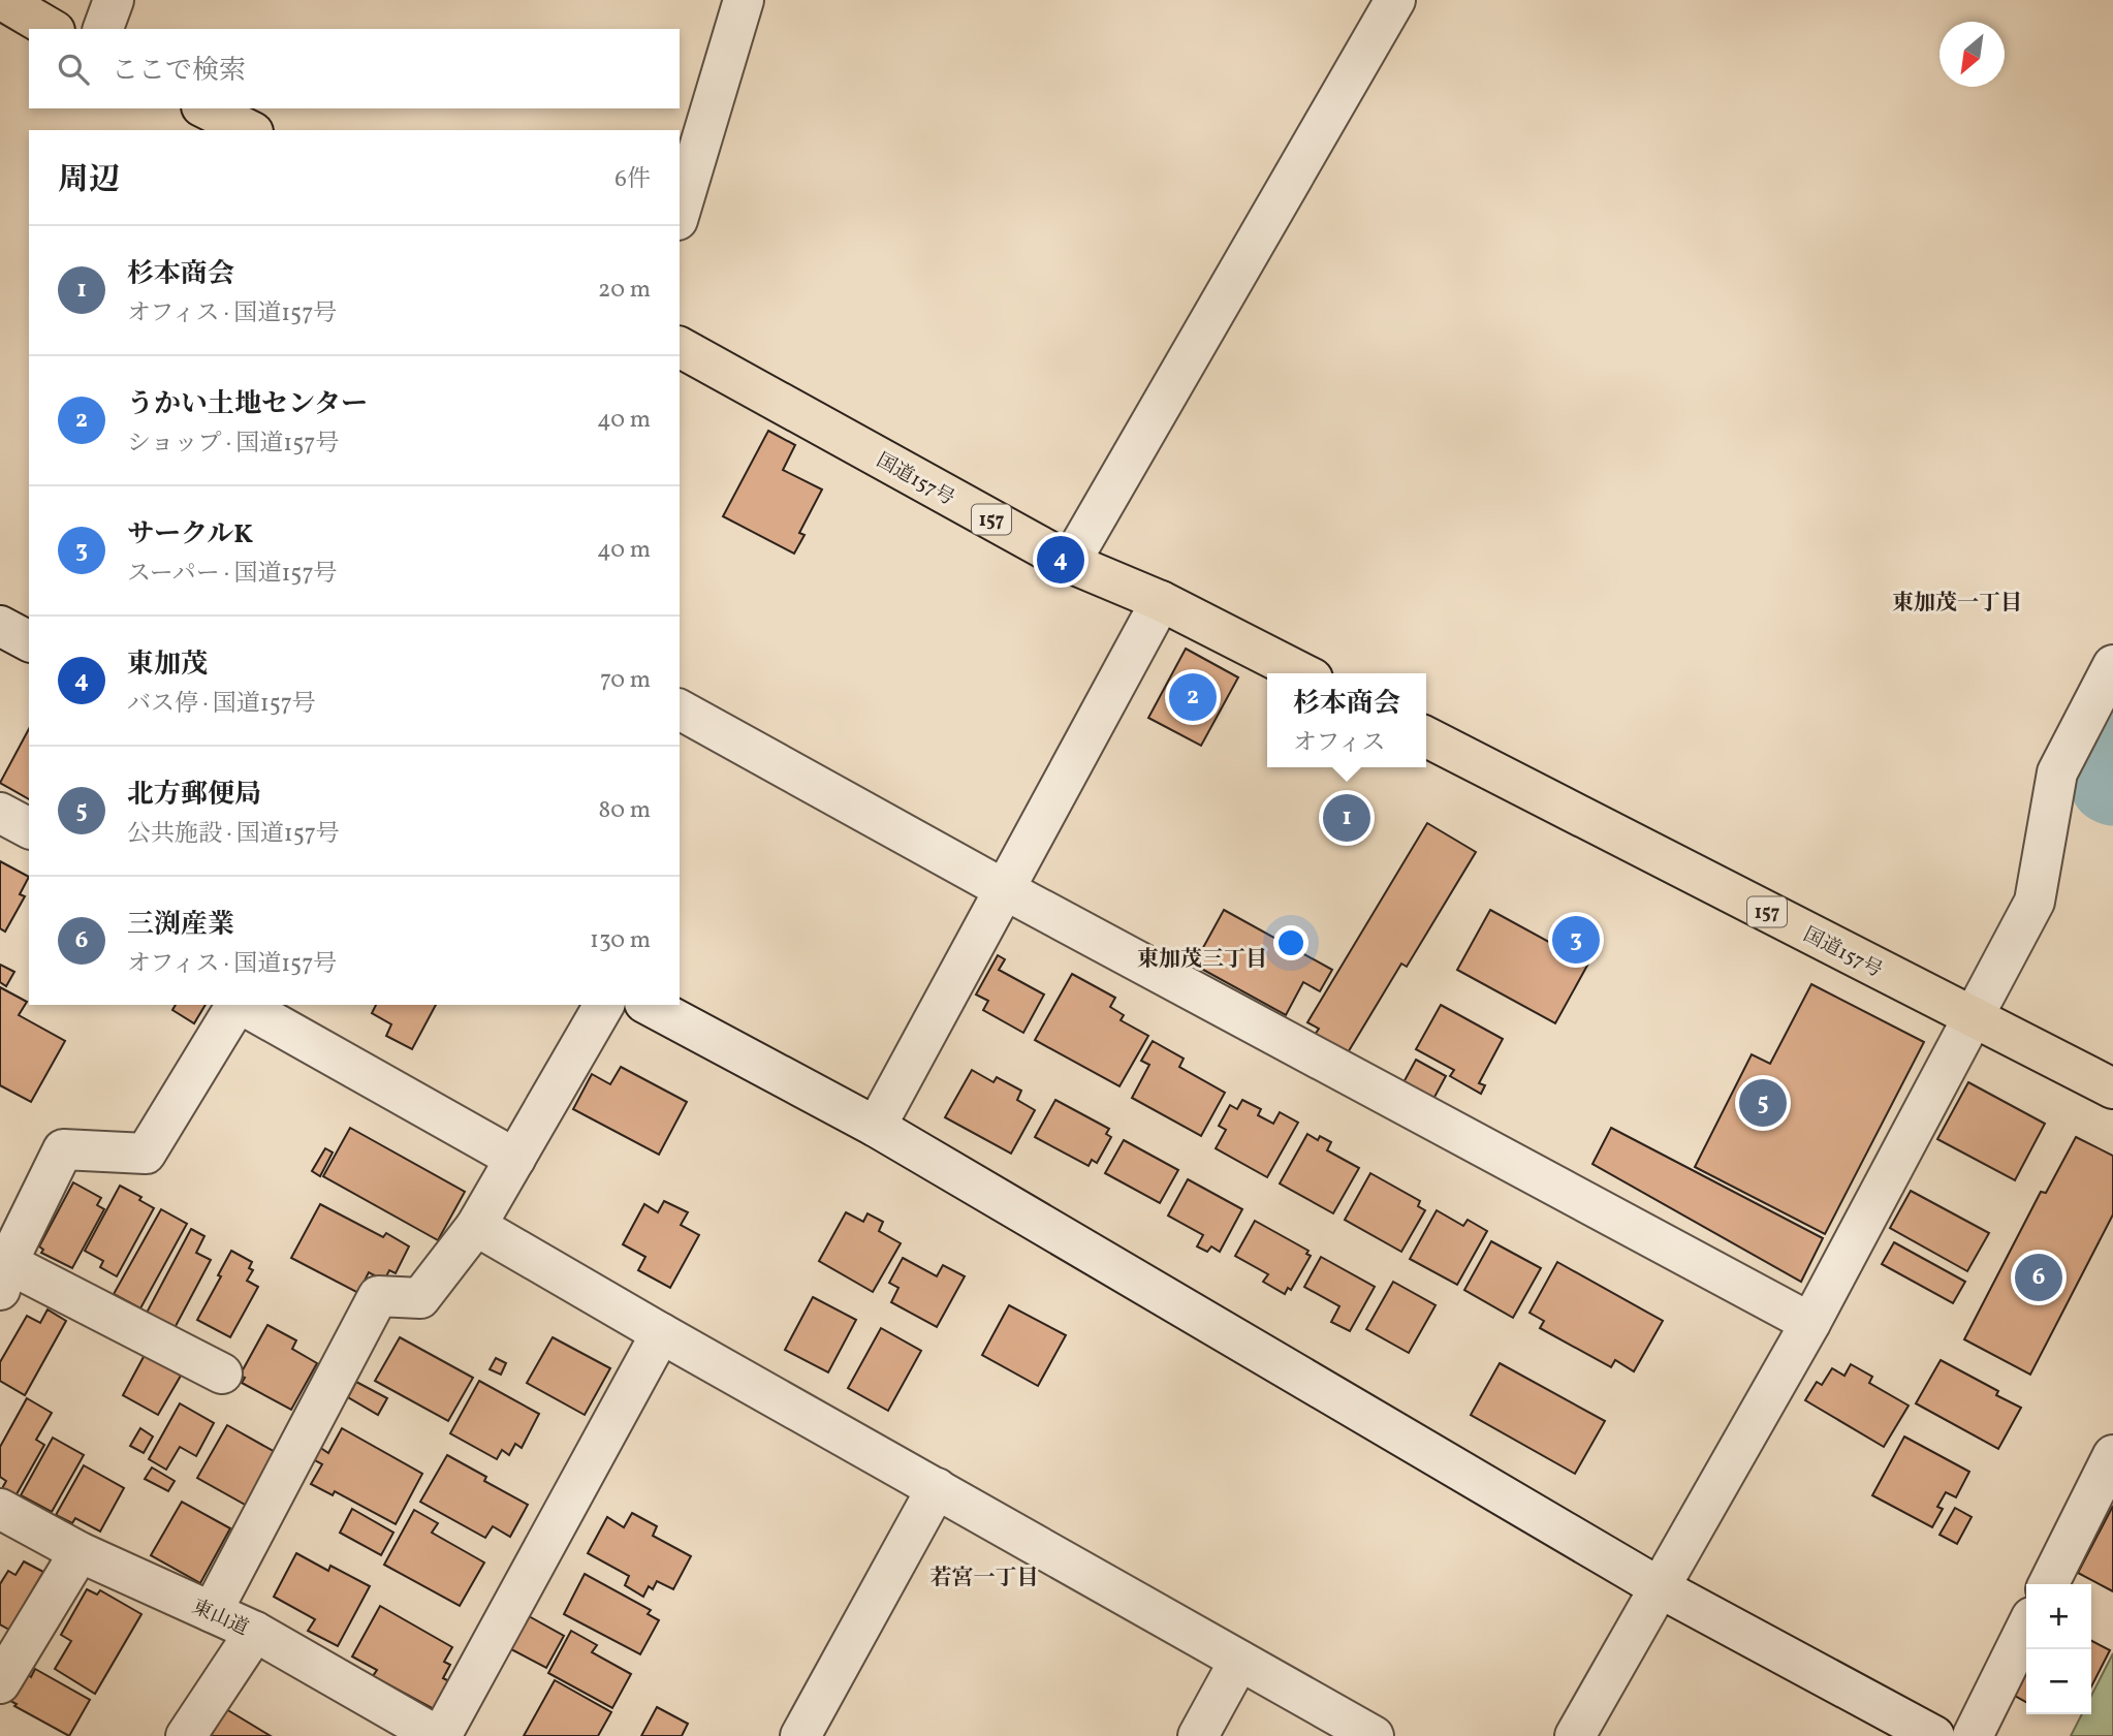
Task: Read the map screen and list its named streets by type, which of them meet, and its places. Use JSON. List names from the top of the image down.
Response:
{
  "streets": {
    "highway": ["国道157号", "157"],
    "street": ["東山道"]
  },
  "districts": ["東加茂一丁目", "東加茂三丁目", "若宮一丁目"],
  "north": "bottom left",
  "page": {
    "search": "ここで検索",
    "heading": ["周辺", "6件"],
    "list": [
      {
        "mark": "1",
        "name": "杉本商会",
        "note": "オフィス · 国道157号",
        "value": "20 m"
      },
      {
        "mark": "2",
        "name": "うかい土地センター",
        "note": "ショップ · 国道157号",
        "value": "40 m"
      },
      {
        "mark": "3",
        "name": "サークルK",
        "note": "スーパー · 国道157号",
        "value": "40 m"
      },
      {
        "mark": "4",
        "name": "東加茂",
        "note": "バス停 · 国道157号",
        "value": "70 m"
      },
      {
        "mark": "5",
        "name": "北方郵便局",
        "note": "公共施設 · 国道157号",
        "value": "80 m"
      },
      {
        "mark": "6",
        "name": "三渕産業",
        "note": "オフィス · 国道157号",
        "value": "130 m"
      }
    ],
    "pins": [
      "4",
      "2",
      "1",
      "3",
      "5",
      "6"
    ],
    "popup": ["杉本商会", "オフィス"],
    "map_buttons": ["+", "−"]
  }
}
